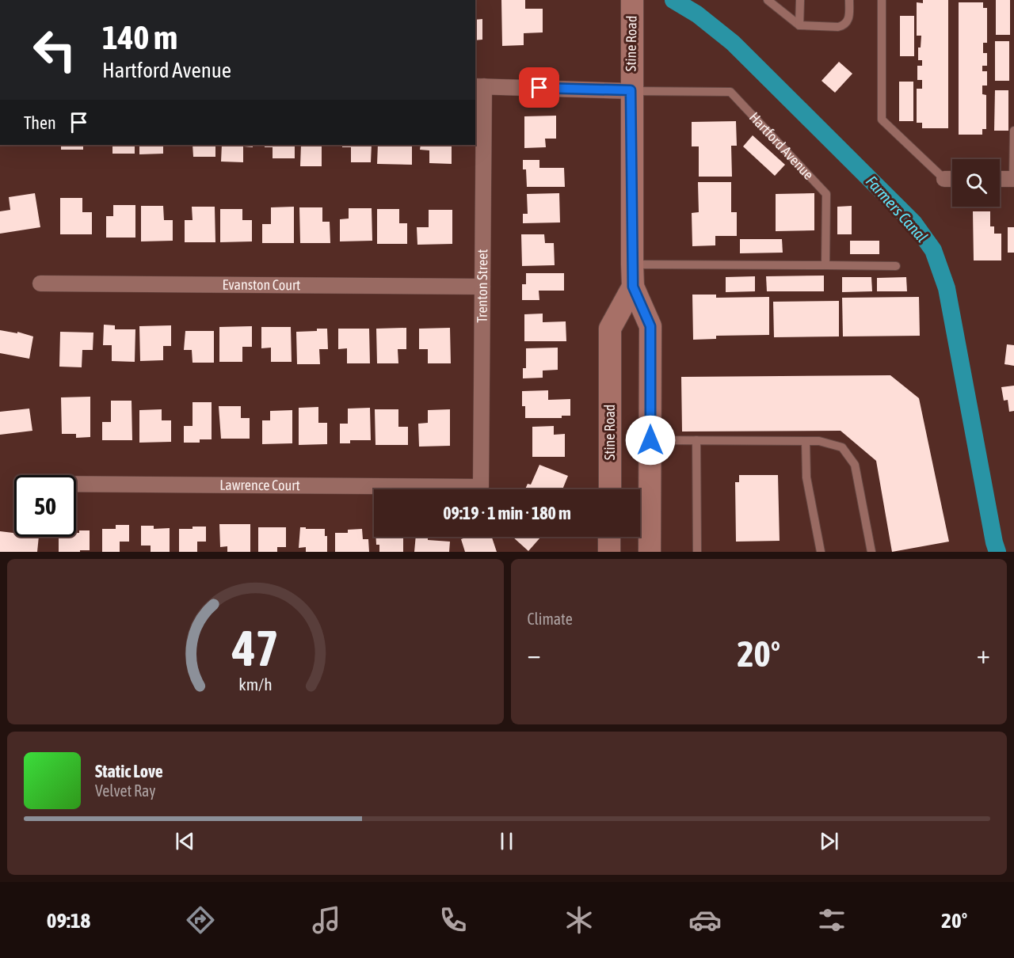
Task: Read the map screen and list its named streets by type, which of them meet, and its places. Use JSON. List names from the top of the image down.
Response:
{
  "streets": {
    "main road": ["Stine Road"],
    "street": [
      "Hartford Avenue",
      "Evanston Court",
      "Trenton Street",
      "Lawrence Court"
    ]
  },
  "crossings": [
    ["Stine Road", "Hartford Avenue"],
    ["Hartford Avenue", "Trenton Street"],
    ["Evanston Court", "Trenton Street"],
    ["Trenton Street", "Lawrence Court"]
  ],
  "water": ["Farmers Canal"],
  "page": {
    "turn": ["140 m", "Hartford Avenue"],
    "then": "Then",
    "limit": "50",
    "trip": "09:19 · 1 min · 180 m",
    "tile": "Climate",
    "heat": ["−", "20°", "+"],
    "song": ["Static Love", "Velvet Ray"],
    "tabs": ["09:18", "20°"],
    "gauge": ["47", "km/h"]
  }
}
